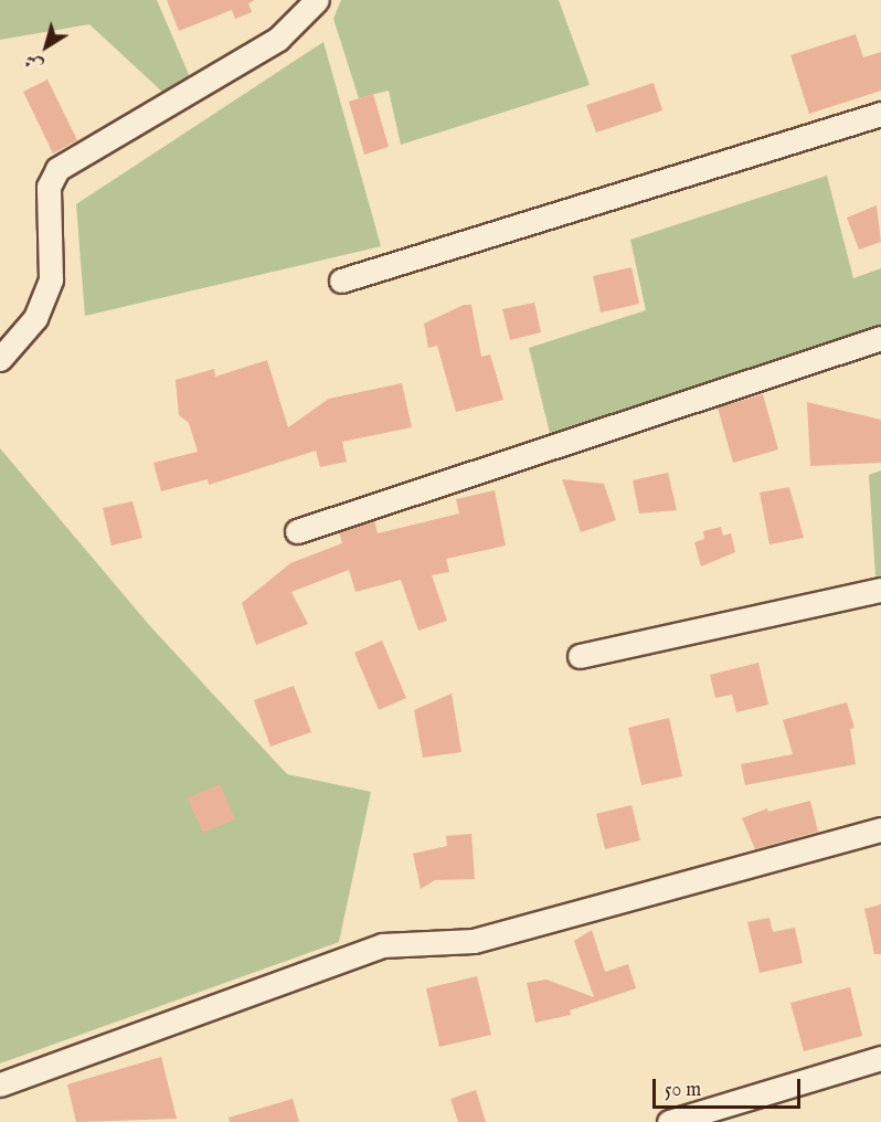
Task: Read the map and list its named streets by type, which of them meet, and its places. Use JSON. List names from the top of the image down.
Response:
{
  "scale_bar": "50 m",
  "north": "bottom left"
}
